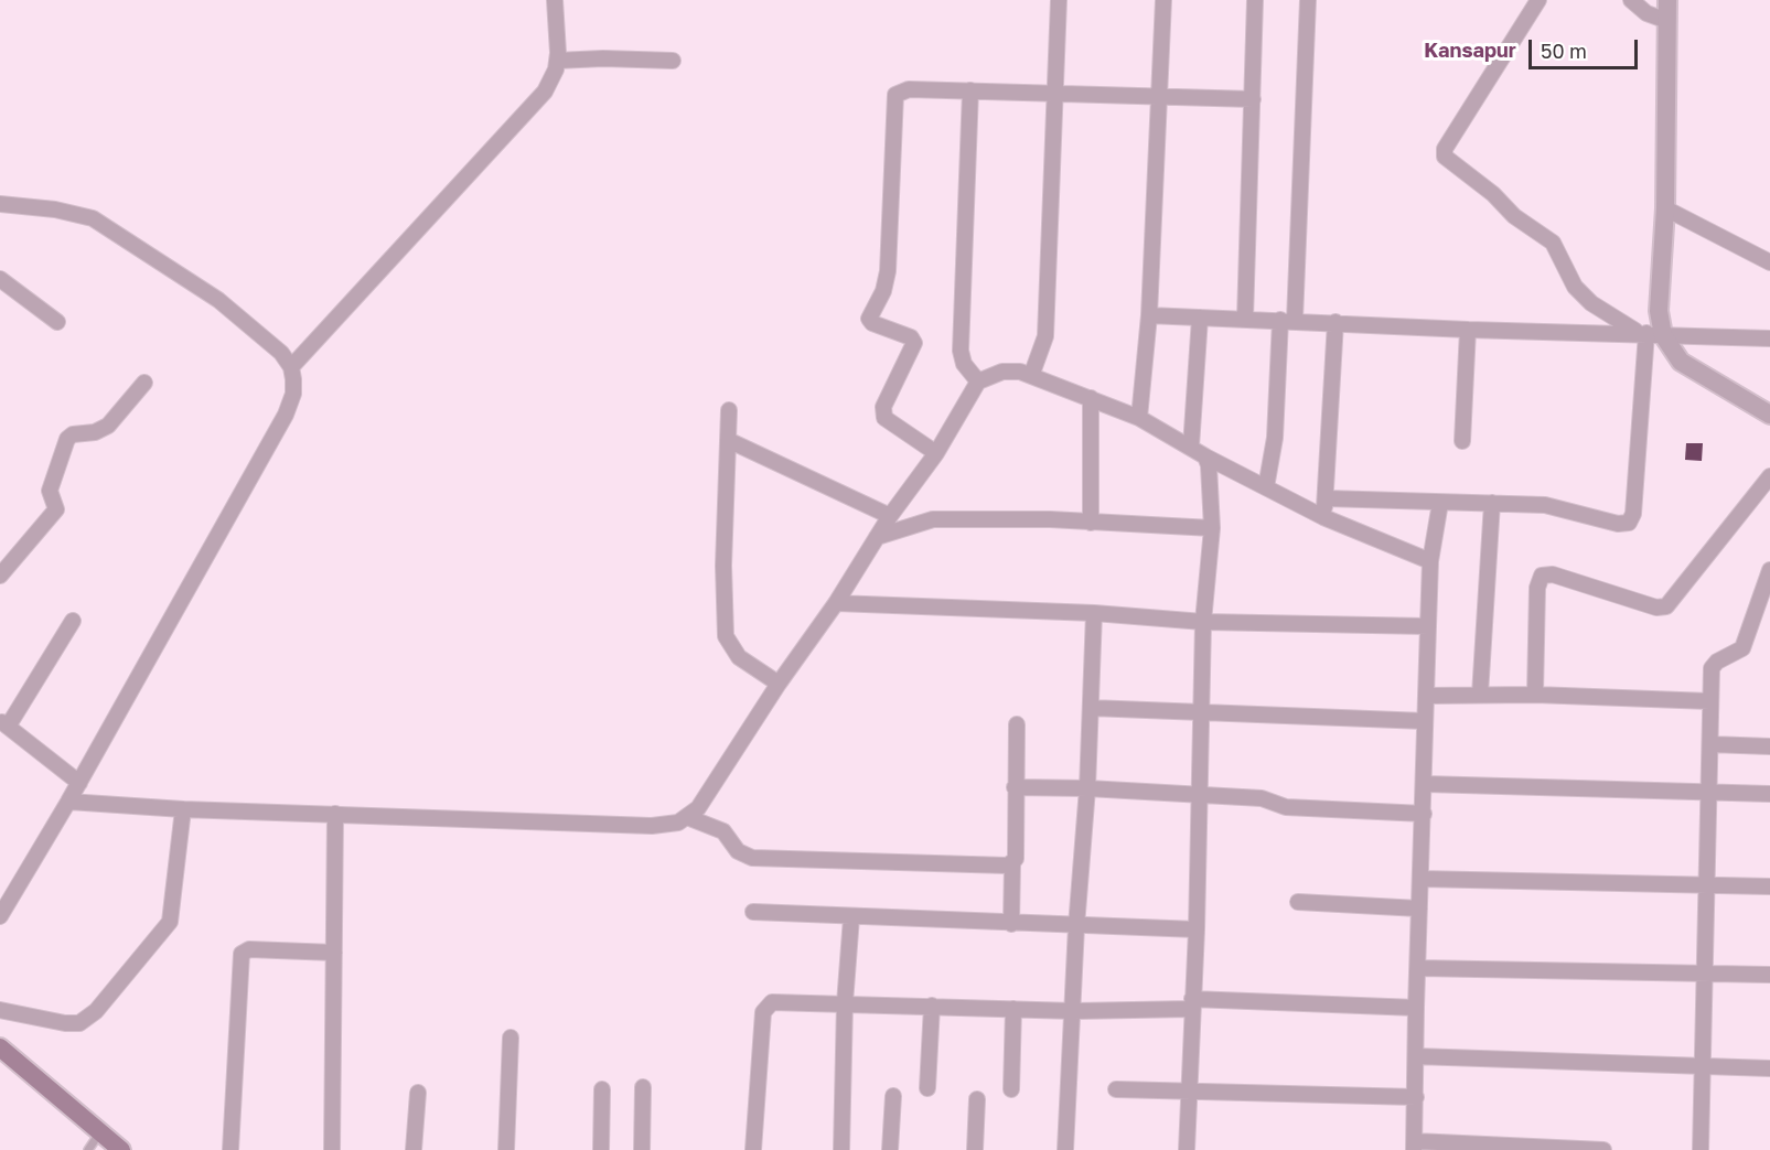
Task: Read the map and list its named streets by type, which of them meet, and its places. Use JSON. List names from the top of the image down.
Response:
{
  "districts": ["Kansapur"],
  "scale_bar": "50 m"
}
